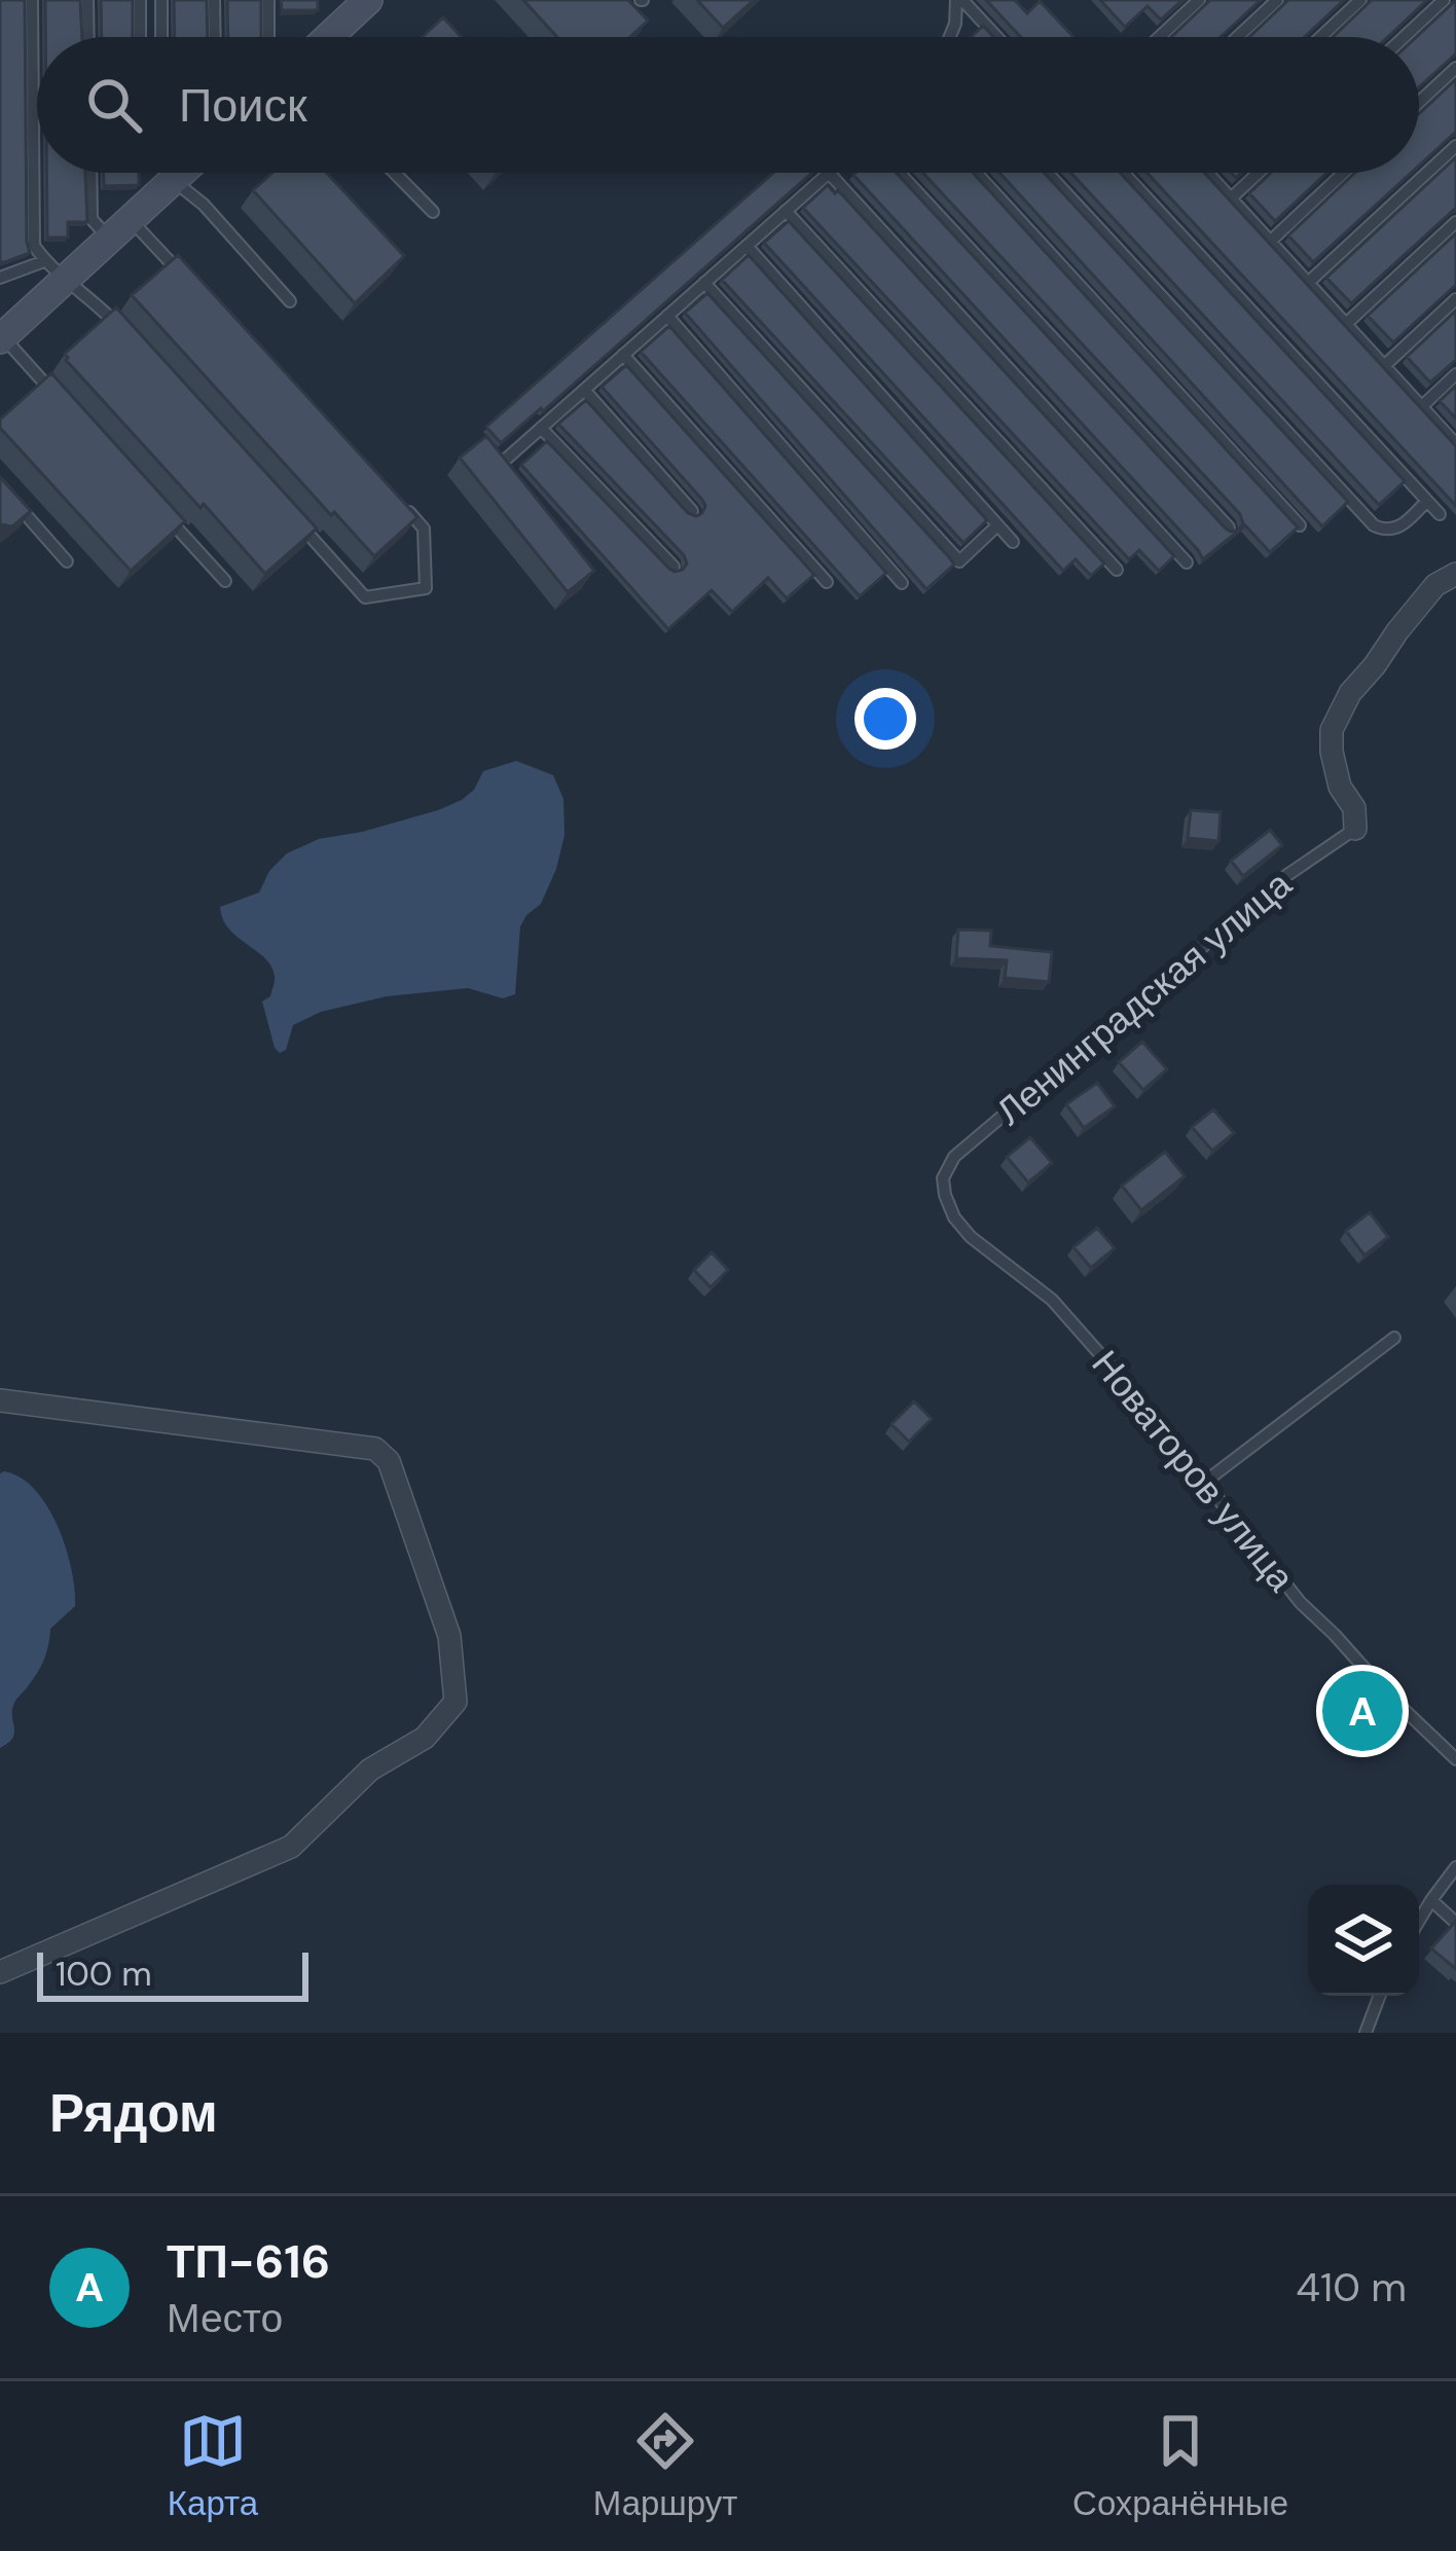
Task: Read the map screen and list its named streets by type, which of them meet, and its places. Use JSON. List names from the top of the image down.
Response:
{
  "streets": {
    "lane": ["Ленинградская улица", "Новаторов улица"]
  },
  "crossings": [
    ["Ленинградская улица", "Новаторов улица"]
  ],
  "scale_bar": "100 m",
  "page": {
    "search": "Поиск",
    "pins": "A",
    "scale": "100 m",
    "heading": "Рядом",
    "list": [
      {
        "mark": "A",
        "name": "ТП-616",
        "note": "Место",
        "value": "410 m"
      }
    ],
    "nav": ["Карта", "Маршрут", "Сохранённые"]
  }
}
